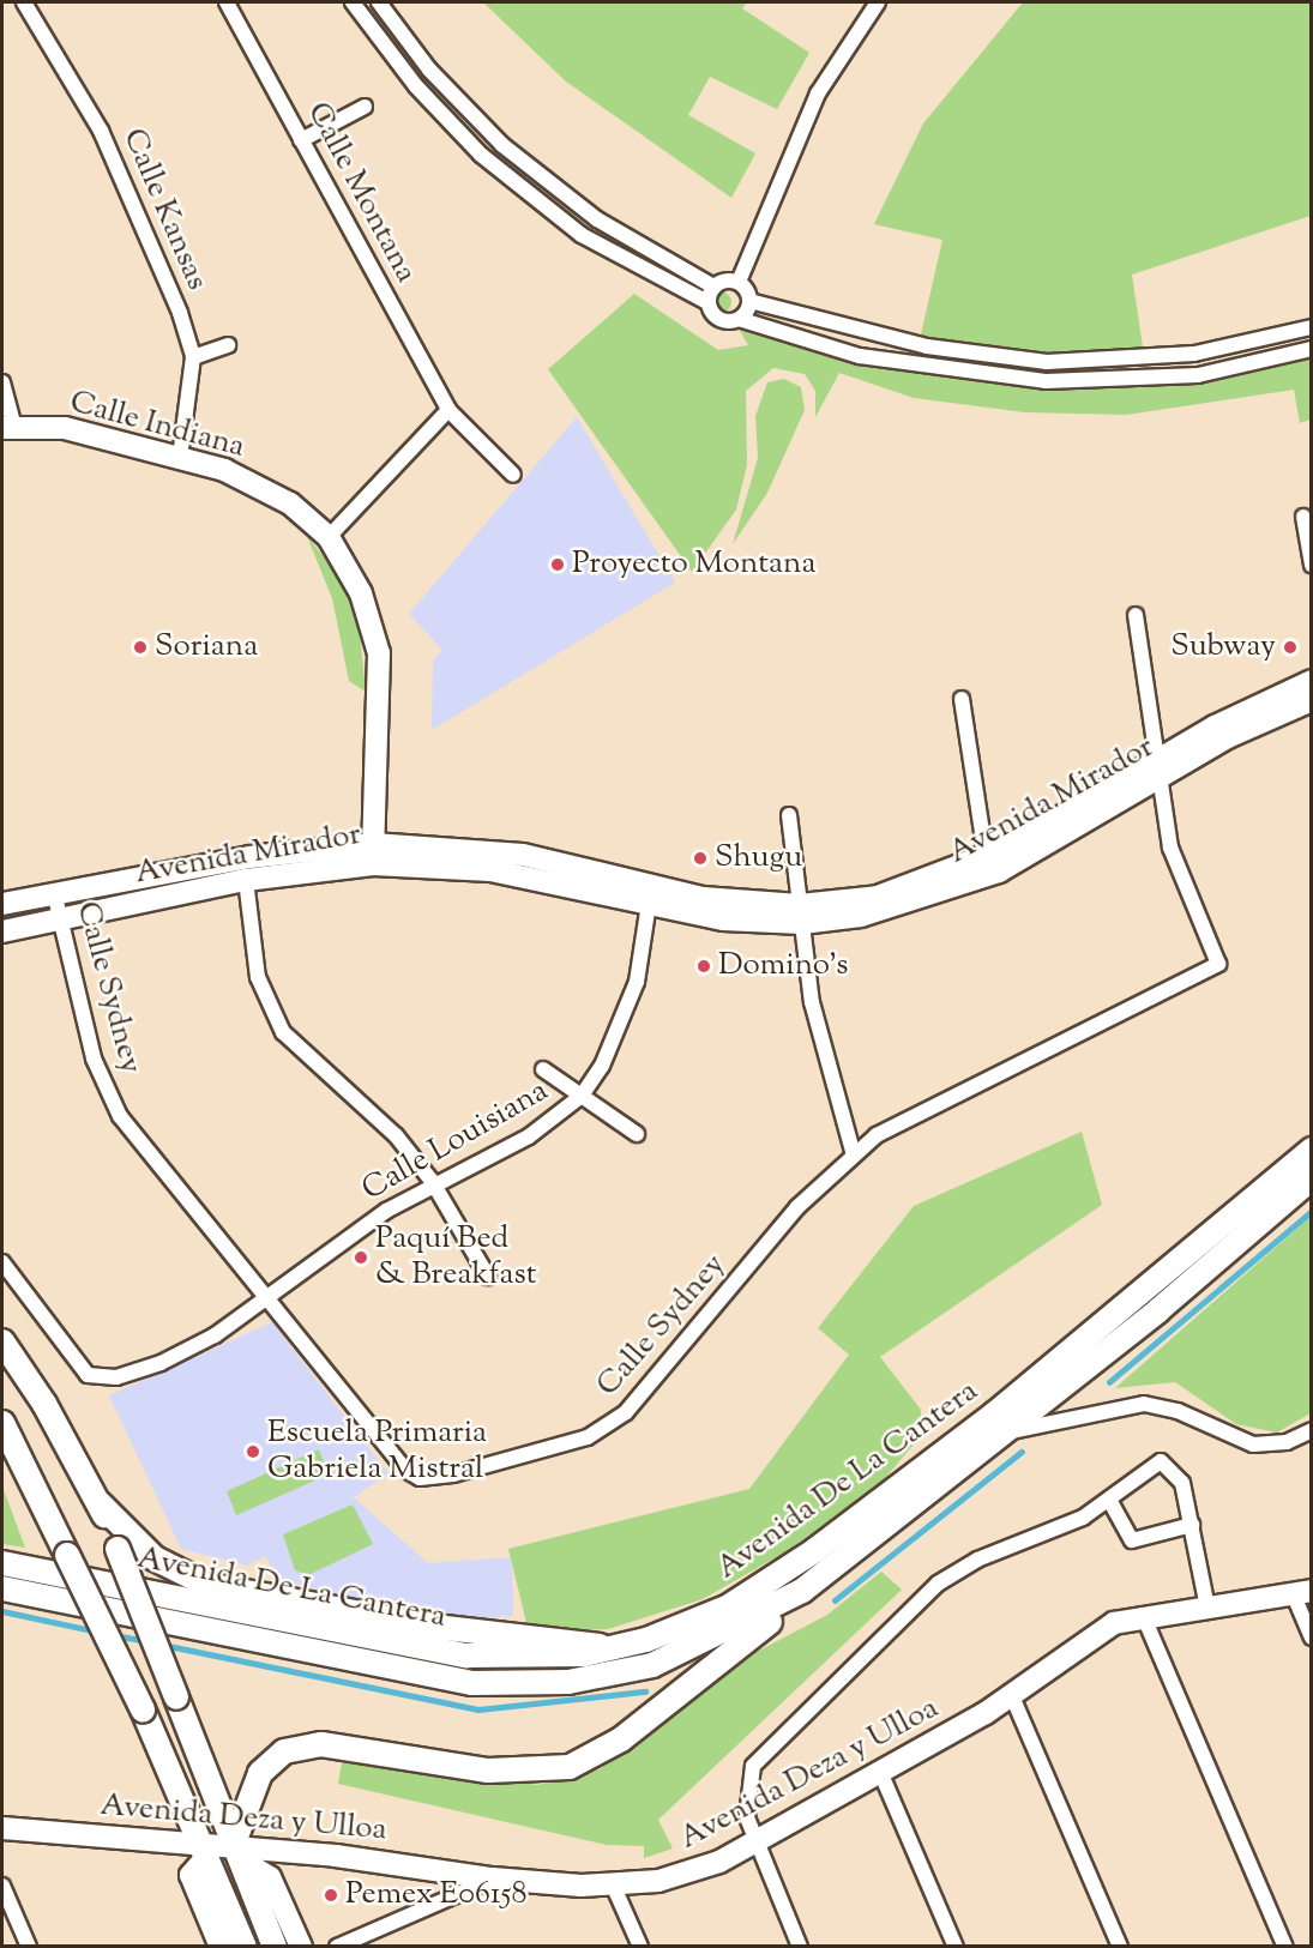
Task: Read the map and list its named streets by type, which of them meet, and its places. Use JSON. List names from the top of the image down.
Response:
{
  "streets": {
    "main road": ["Avenida De La Cantera"],
    "street": [
      "Calle Montana",
      "Calle Kansas",
      "Calle Indiana",
      "Avenida Mirador",
      "Calle Sydney",
      "Calle Louisiana",
      "Avenida Deza y Ulloa"
    ]
  },
  "crossings": [
    ["Calle Kansas", "Calle Indiana"],
    ["Calle Indiana", "Avenida Mirador"],
    ["Avenida Mirador", "Calle Sydney"],
    ["Avenida Mirador", "Calle Louisiana"],
    ["Calle Sydney", "Calle Louisiana"]
  ],
  "places": [
    "Proyecto Montana",
    "Soriana",
    "Subway",
    "Shugu",
    "Domino's",
    "Paquí Bed & Breakfast",
    "Escuela Primaria Gabriela Mistral",
    "Pemex E06158"
  ]
}
